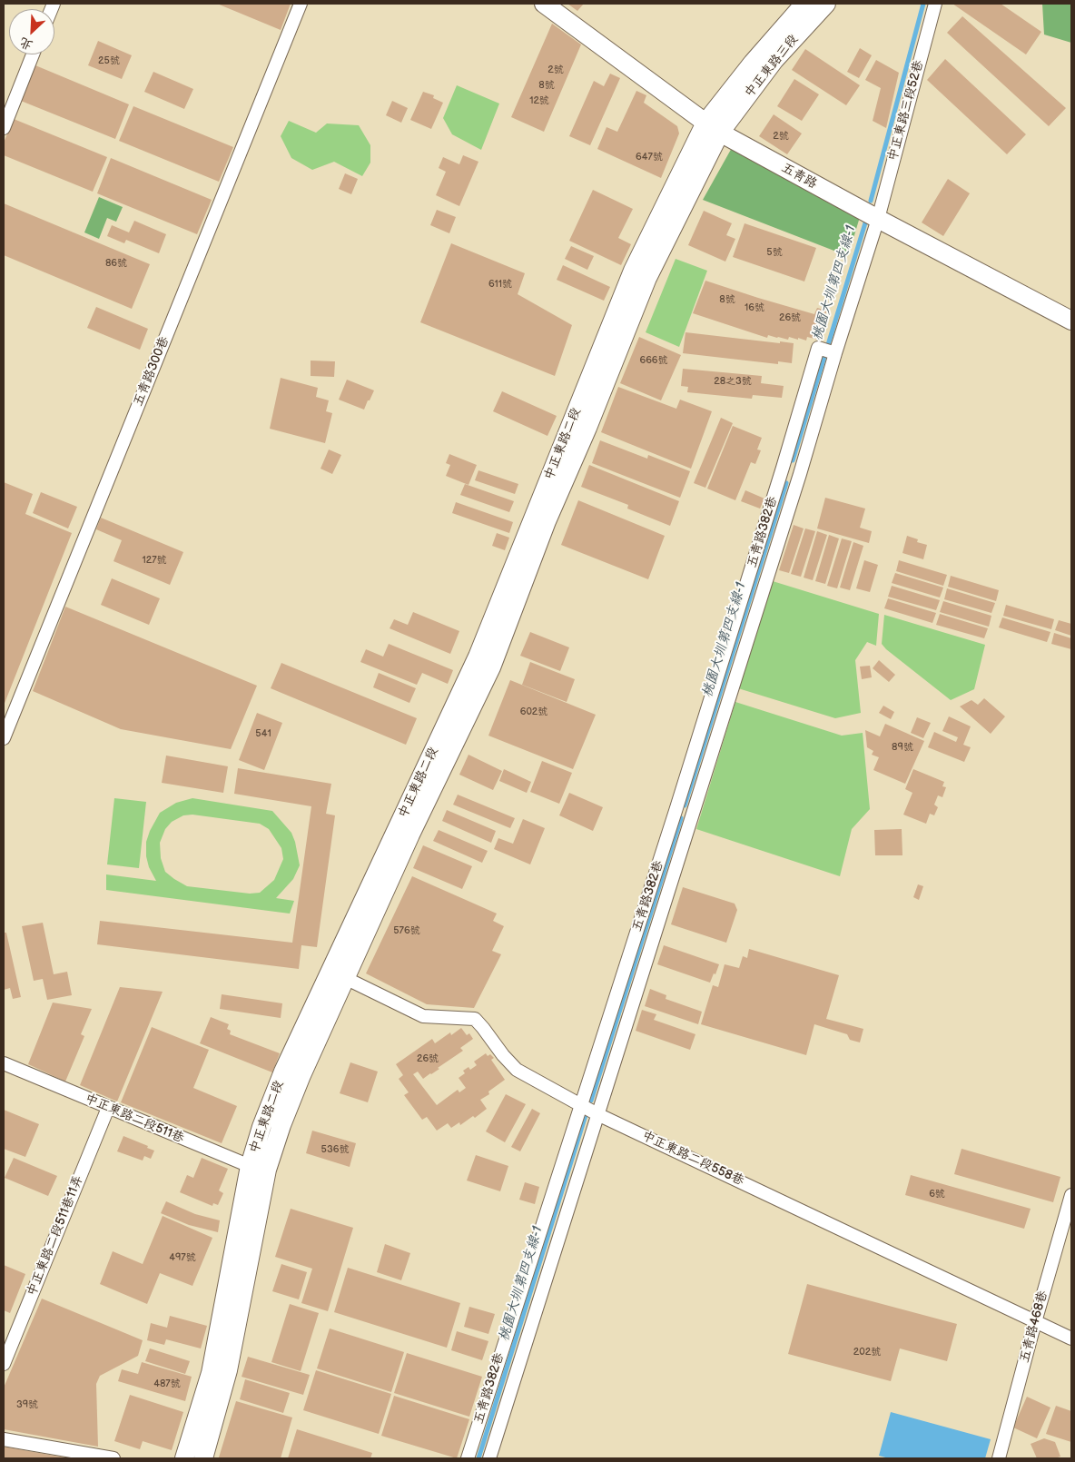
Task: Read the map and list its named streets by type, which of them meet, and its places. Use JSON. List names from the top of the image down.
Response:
{
  "streets": {
    "main road": ["中正東路三段", "五青路", "中正東路二段"],
    "street": [
      "中正東路三段52巷",
      "五青路300巷",
      "五青路382巷",
      "中正東路二段511巷",
      "中正東路二段558巷",
      "中正東路二段511巷11弄",
      "五青路468巷"
    ]
  },
  "crossings": [
    ["中正東路三段", "五青路"],
    ["中正東路三段", "中正東路二段"],
    ["中正東路三段52巷", "五青路"],
    ["中正東路三段52巷", "五青路382巷"],
    ["五青路", "中正東路二段"],
    ["五青路", "五青路382巷"],
    ["中正東路二段", "中正東路二段511巷"],
    ["中正東路二段", "中正東路二段558巷"],
    ["五青路382巷", "中正東路二段558巷"],
    ["中正東路二段511巷", "中正東路二段511巷11弄"],
    ["中正東路二段558巷", "五青路468巷"]
  ],
  "water": ["桃園大圳第四支線-1"],
  "house_numbers": [
    "25號",
    "2號",
    "8號",
    "12號",
    "2號",
    "647號",
    "5號",
    "86號",
    "611號",
    "8號",
    "16號",
    "26號",
    "666號",
    "28之3號",
    "127號",
    "602號",
    "541",
    "89號",
    "576號",
    "26號",
    "536號",
    "6號",
    "497號",
    "202號",
    "487號",
    "39號"
  ],
  "north": "bottom left"
}
